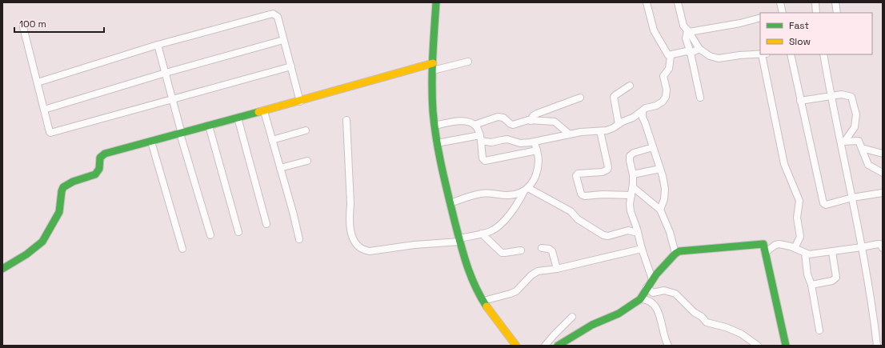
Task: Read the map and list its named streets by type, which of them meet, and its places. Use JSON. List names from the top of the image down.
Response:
{
  "legend": ["Fast", "Slow"],
  "scale_bar": "100 m"
}
